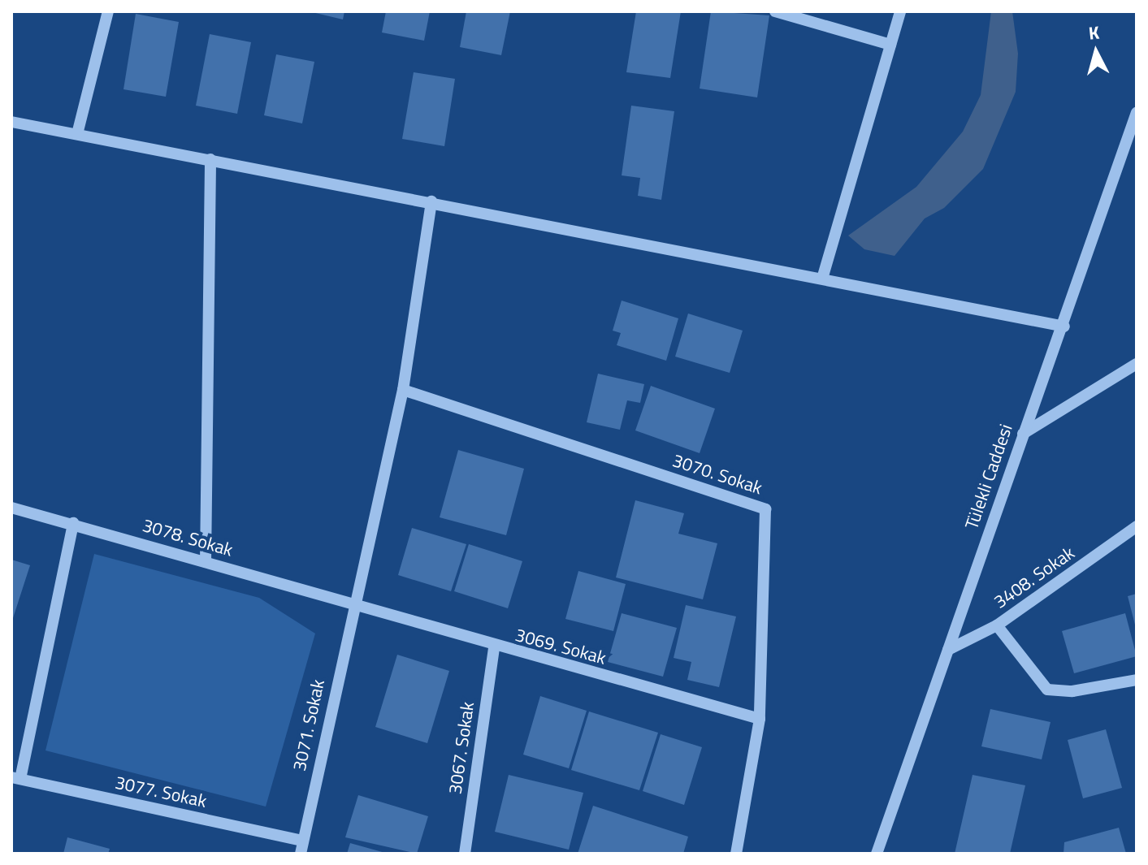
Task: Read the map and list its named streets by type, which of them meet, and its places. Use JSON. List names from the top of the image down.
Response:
{
  "streets": {
    "street": [
      "3070. Sokak",
      "Tülekli Caddesi",
      "3078. Sokak",
      "3408. Sokak",
      "3069. Sokak",
      "3071. Sokak",
      "3067. Sokak",
      "3077. Sokak"
    ]
  },
  "crossings": [
    ["3070. Sokak", "3069. Sokak"],
    ["3070. Sokak", "3071. Sokak"],
    ["Tülekli Caddesi", "3408. Sokak"],
    ["3078. Sokak", "3069. Sokak"],
    ["3078. Sokak", "3071. Sokak"],
    ["3069. Sokak", "3071. Sokak"],
    ["3069. Sokak", "3067. Sokak"],
    ["3071. Sokak", "3077. Sokak"]
  ],
  "north": "top"
}
